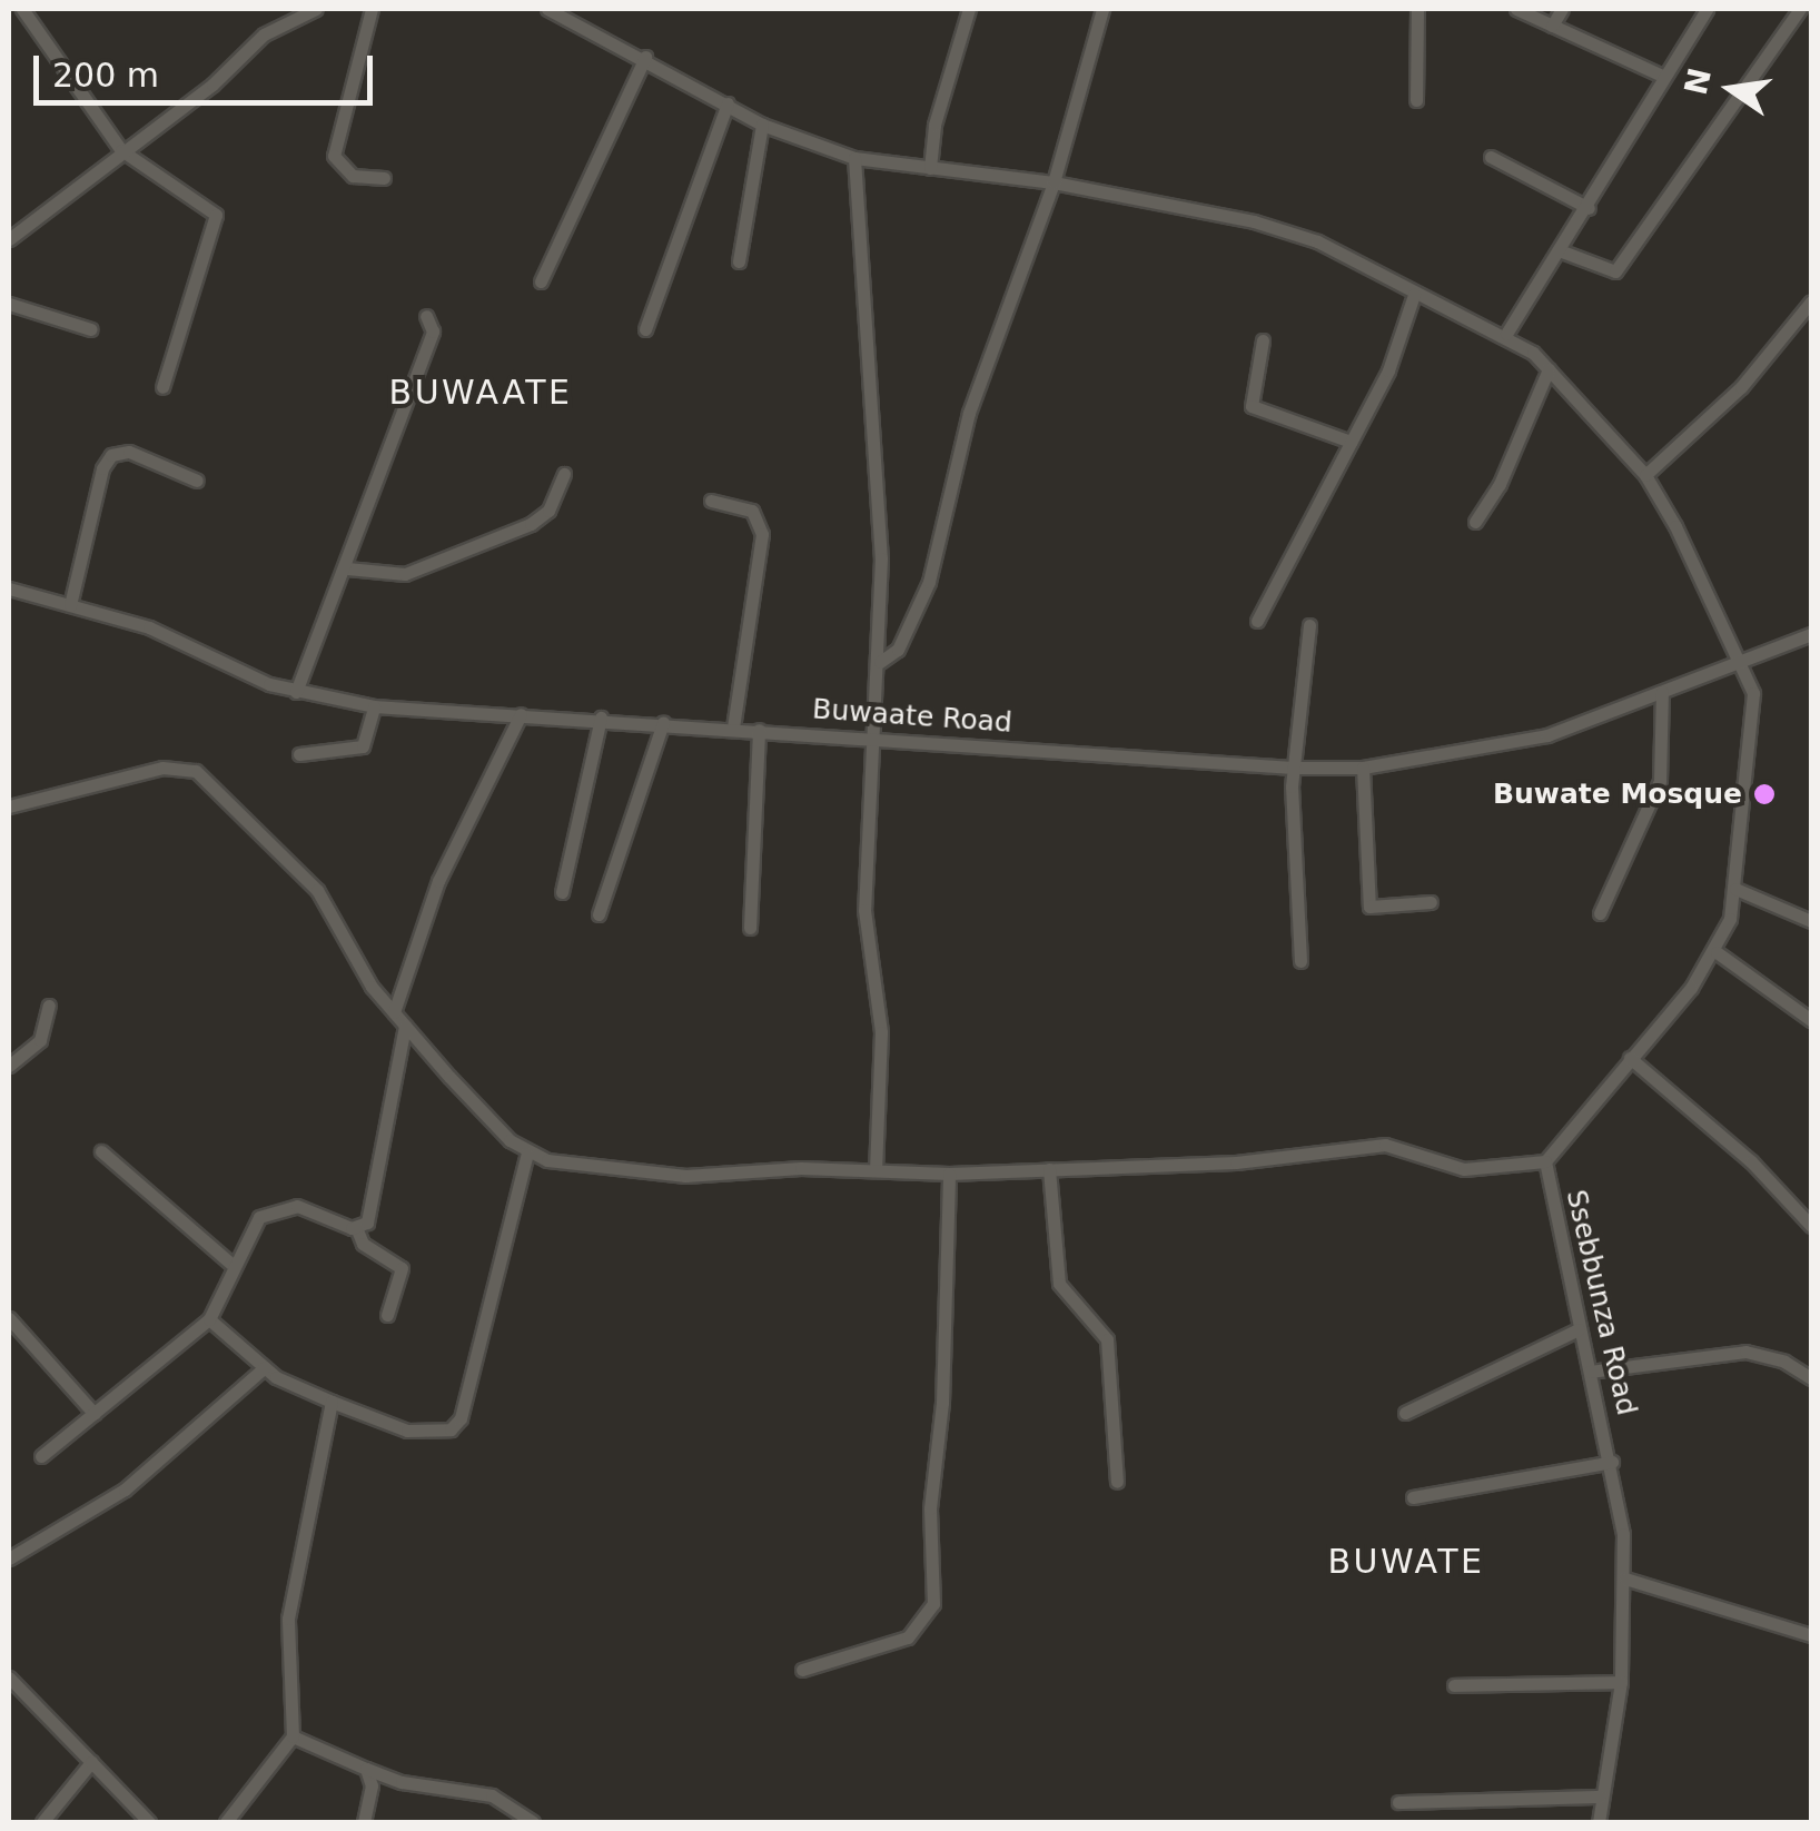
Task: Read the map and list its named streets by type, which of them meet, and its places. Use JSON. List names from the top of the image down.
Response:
{
  "streets": {
    "street": ["Buwaate Road", "Ssebbunza Road"]
  },
  "crossings": [
    ["Buwaate Road", "Ssebbunza Road"]
  ],
  "districts": ["BUWAATE", "BUWATE"],
  "places": ["Buwate Mosque"],
  "scale_bar": "200 m",
  "north": "left"
}
